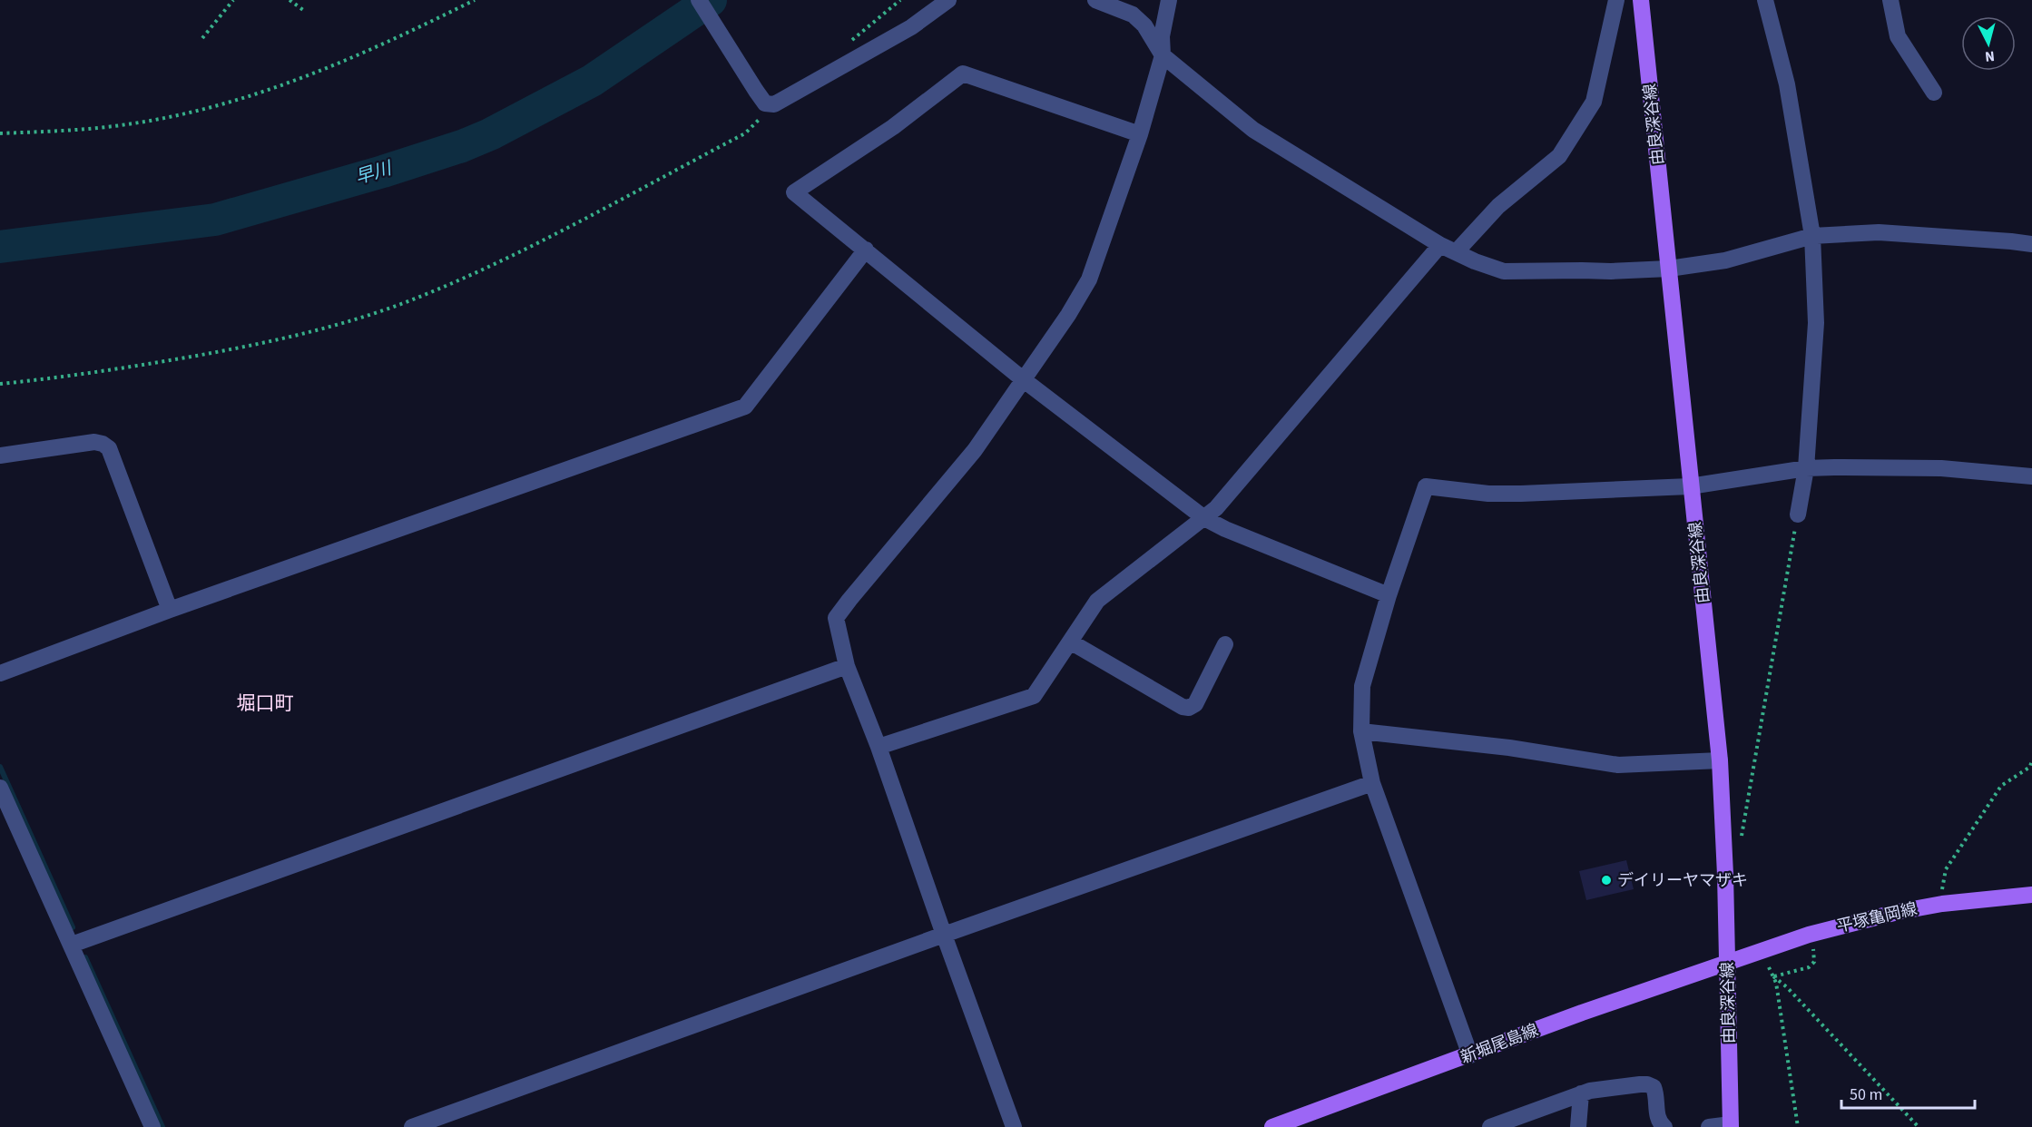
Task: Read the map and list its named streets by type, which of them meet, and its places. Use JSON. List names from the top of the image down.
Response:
{
  "streets": {
    "main road": ["由良深谷線", "平塚亀岡線", "新堀尾島線"]
  },
  "crossings": [
    ["由良深谷線", "平塚亀岡線"],
    ["由良深谷線", "新堀尾島線"],
    ["平塚亀岡線", "新堀尾島線"]
  ],
  "districts": ["堀口町"],
  "water": ["早川"],
  "places": ["デイリーヤマザキ"],
  "scale_bar": "50 m",
  "north": "bottom"
}
